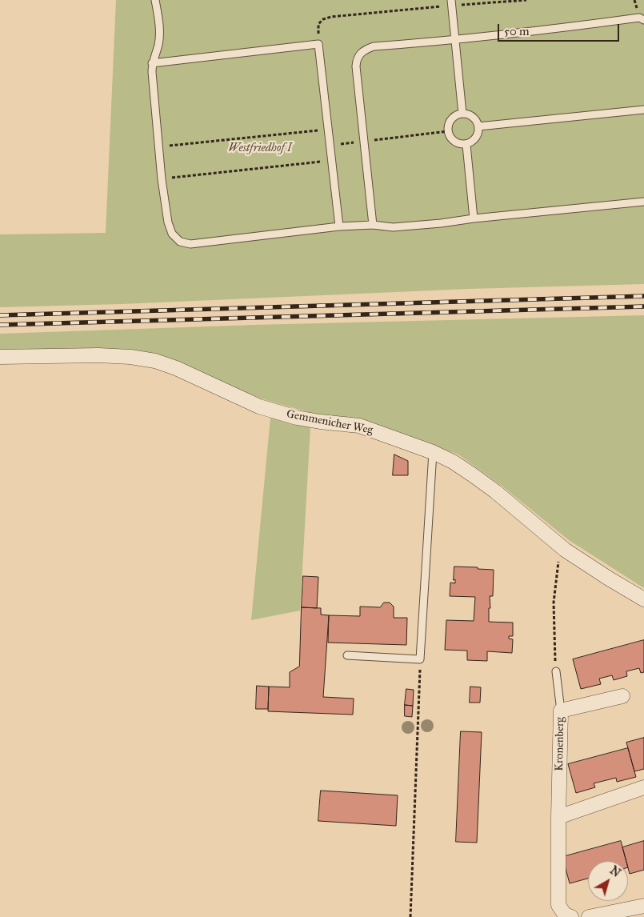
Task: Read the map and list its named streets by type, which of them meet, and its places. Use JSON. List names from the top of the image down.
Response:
{
  "streets": {
    "street": ["Gemmenicher Weg", "Kronenberg"]
  },
  "parks": ["Westfriedhof I"],
  "scale_bar": "50 m",
  "north": "top right"
}
